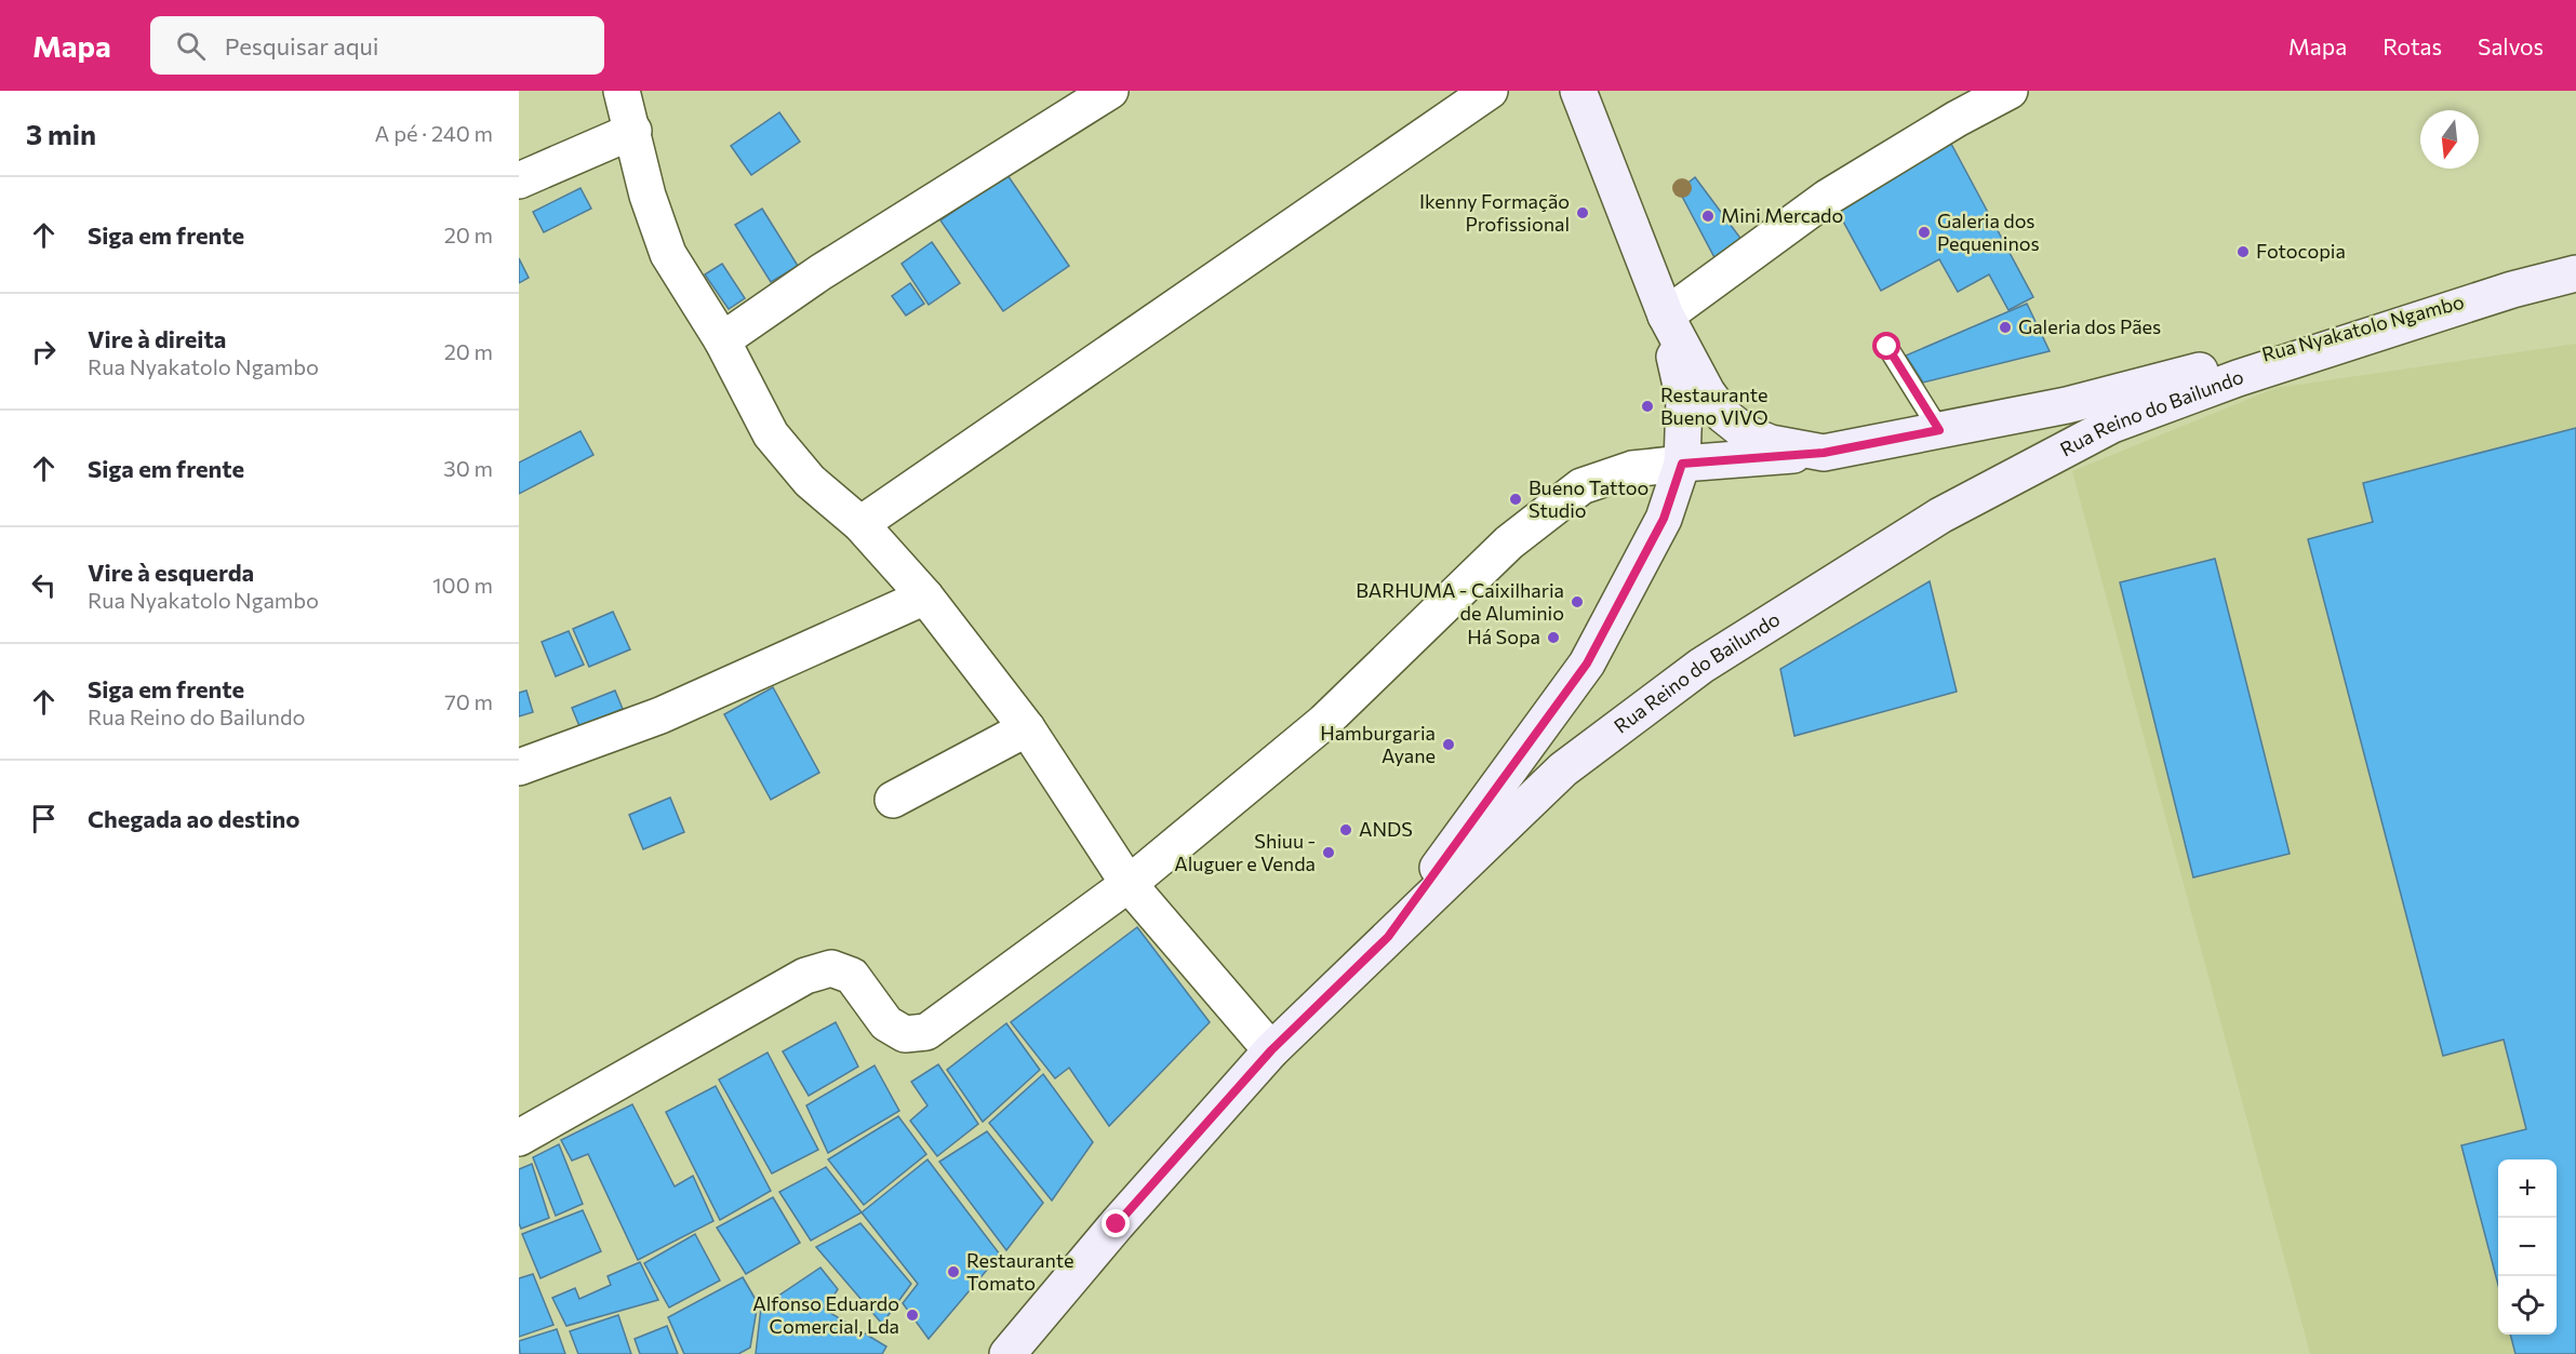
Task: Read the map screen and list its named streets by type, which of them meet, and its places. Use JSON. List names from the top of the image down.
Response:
{
  "streets": {
    "main road": ["Rua Nyakatolo Ngambo", "Rua Reino do Bailundo"]
  },
  "crossings": [
    ["Rua Nyakatolo Ngambo", "Rua Reino do Bailundo"]
  ],
  "places": [
    "Ikenny Formação Profissional",
    "Mini Mercado",
    "Galeria dos Pequeninos",
    "Fotocopia",
    "Galeria dos Pães",
    "Restaurante Bueno VIVO",
    "Bueno Tattoo Studio",
    "BARHUMA - Caixilharia de Aluminio",
    "Há Sopa",
    "Hamburgaria Ayane",
    "ANDS",
    "Shiuu - Aluguer e Venda",
    "Restaurante Tomato",
    "Alfonso Eduardo Comercial, Lda"
  ],
  "north": "bottom",
  "page": {
    "header": "Mapa",
    "search": "Pesquisar aqui",
    "nav": ["Mapa", "Rotas", "Salvos"],
    "heading": ["3 min", "A pé · 240 m"],
    "list": [
      ["Siga em frente", "20 m"],
      ["Vire à direita", "Rua Nyakatolo Ngambo", "20 m"],
      ["Siga em frente", "30 m"],
      ["Vire à esquerda", "Rua Nyakatolo Ngambo", "100 m"],
      ["Siga em frente", "Rua Reino do Bailundo", "70 m"],
      "Chegada ao destino"
    ],
    "map_buttons": ["+", "−"]
  }
}
